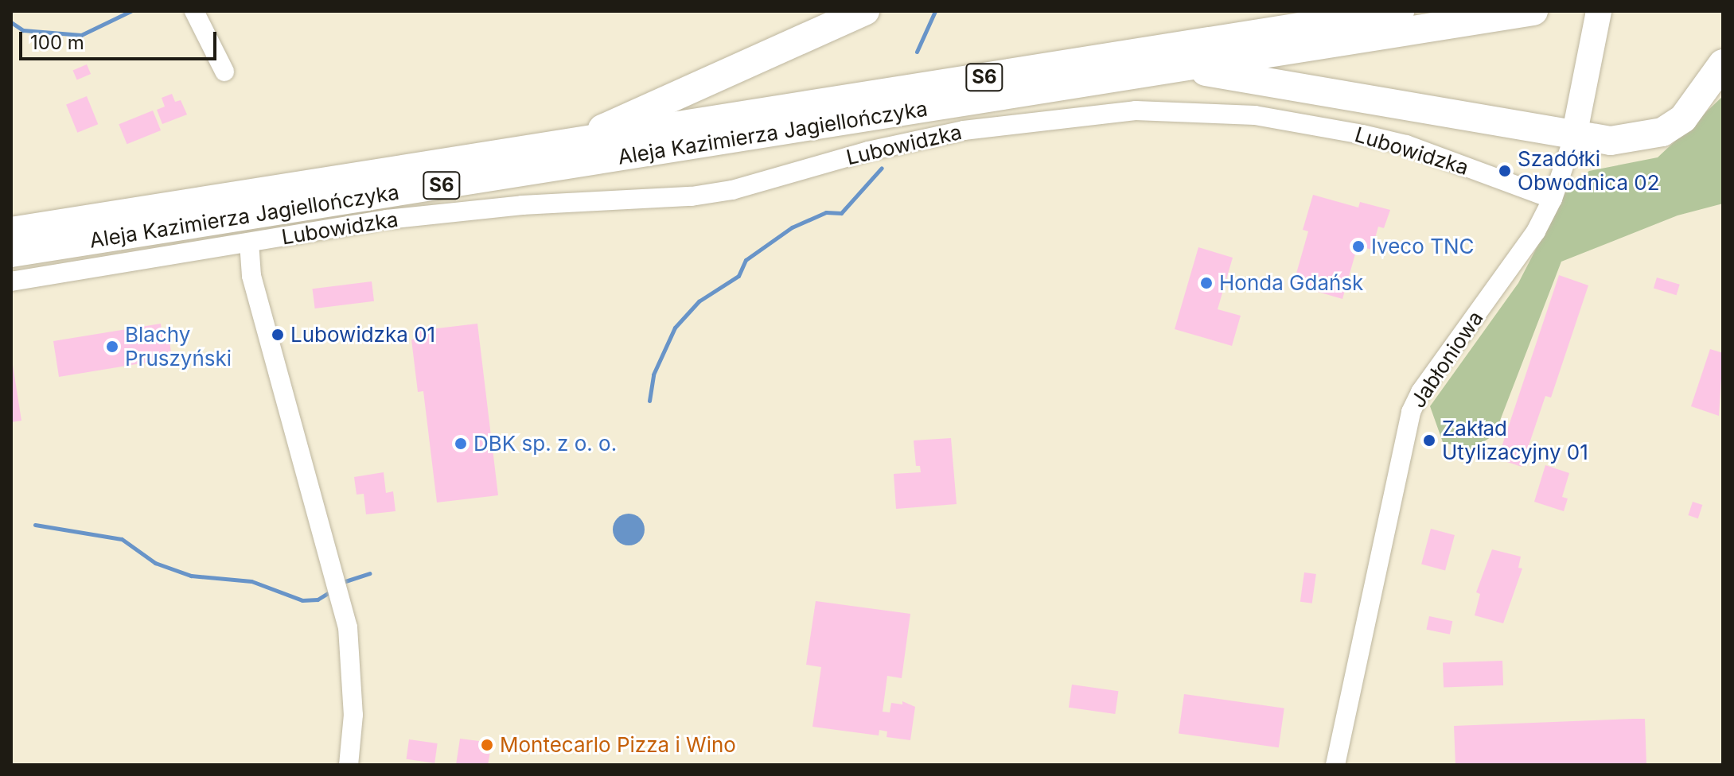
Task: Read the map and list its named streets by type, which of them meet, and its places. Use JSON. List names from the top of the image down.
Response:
{
  "streets": {
    "highway": ["S6", "Aleja Kazimierza Jagiellończyka"],
    "main road": ["Jabłoniowa"],
    "street": ["Lubowidzka"]
  },
  "crossings": [
    ["Lubowidzka", "Jabłoniowa"]
  ],
  "places": [
    "Szadółki Obwodnica 02",
    "Iveco TNC",
    "Honda Gdańsk",
    "Lubowidzka 01",
    "Blachy Pruszyński",
    "Zakład Utylizacyjny 01",
    "DBK sp. z o. o.",
    "Montecarlo Pizza i Wino"
  ],
  "scale_bar": "100 m"
}
